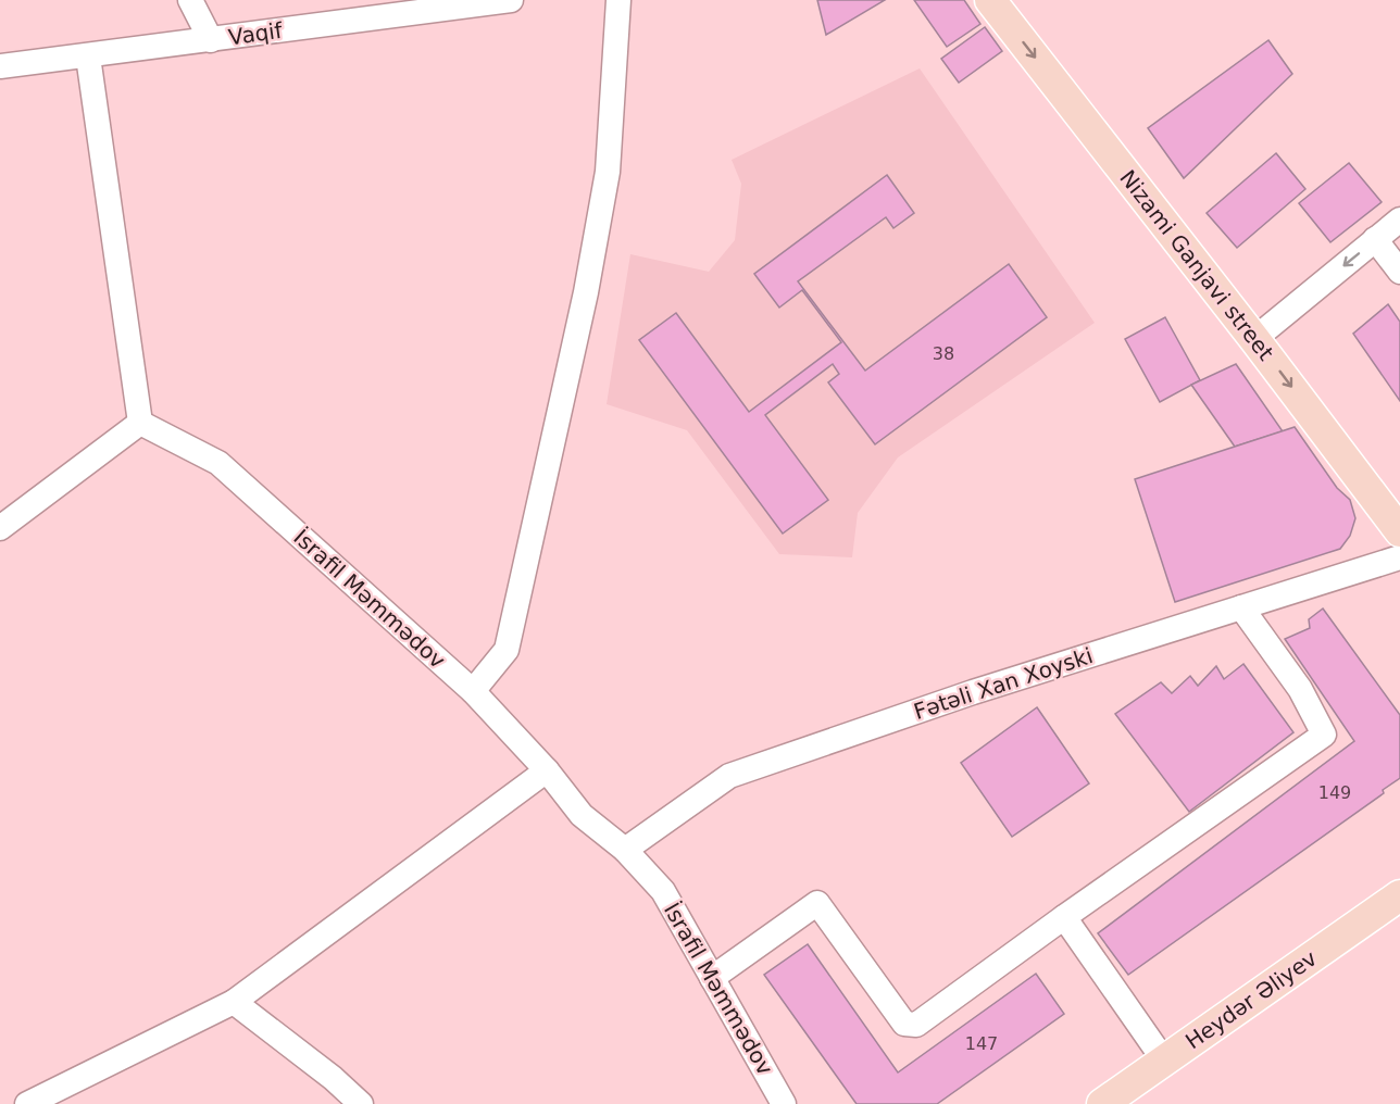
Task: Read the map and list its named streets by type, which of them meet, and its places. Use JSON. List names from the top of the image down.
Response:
{
  "streets": {
    "main road": ["Nizami Ganjavi street", "Heydər Əliyev"],
    "street": ["Vaqif", "İsrafil Məmmədov", "Fətəli Xan Xoyski"]
  },
  "crossings": [
    ["İsrafil Məmmədov", "Fətəli Xan Xoyski"]
  ],
  "one_way": ["Nizami Ganjavi street"],
  "house_numbers": ["38", "149", "147"]
}
